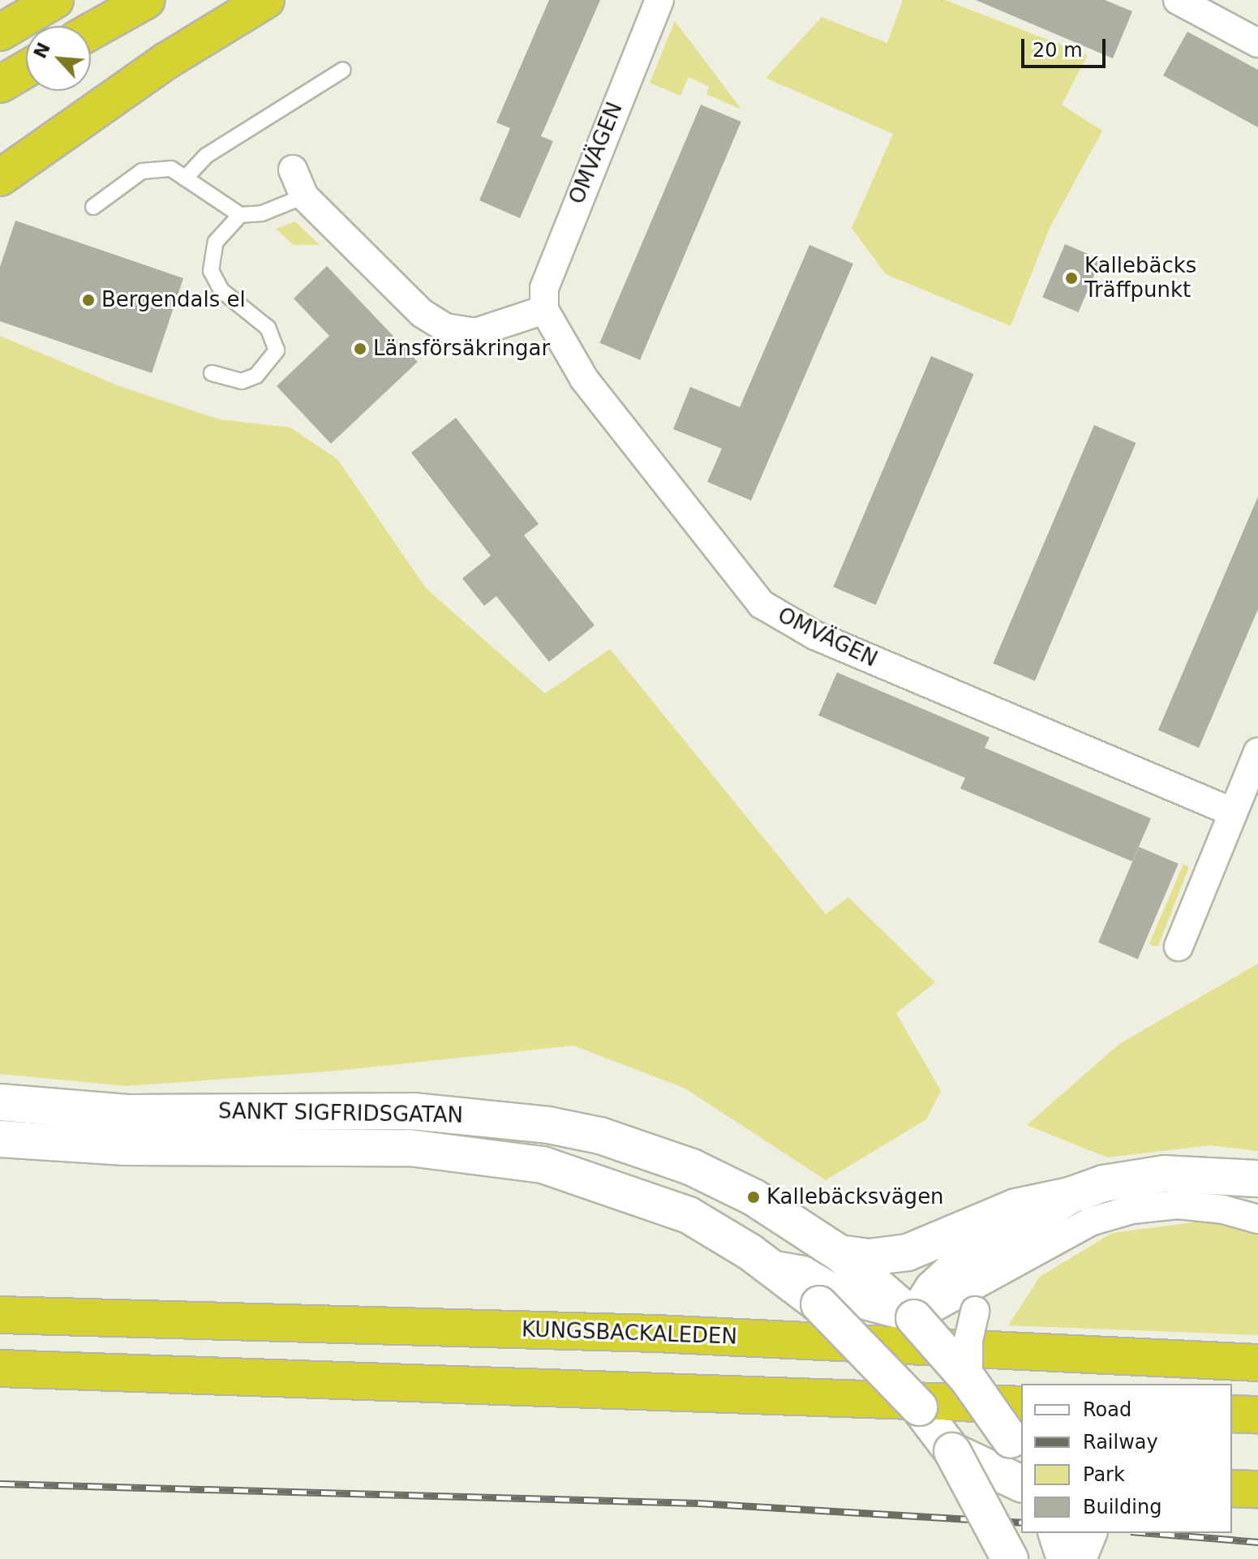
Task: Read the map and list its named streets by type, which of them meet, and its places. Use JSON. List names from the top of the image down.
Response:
{
  "streets": {
    "highway": ["KUNGSBACKALEDEN"],
    "main road": ["SANKT SIGFRIDSGATAN"],
    "street": ["OMVÄGEN"]
  },
  "places": [
    "Kallebäcks Träffpunkt",
    "Bergendals el",
    "Länsförsäkringar",
    "Kallebäcksvägen"
  ],
  "legend": [
    "Road",
    "Railway",
    "Park",
    "Building"
  ],
  "scale_bar": "20 m",
  "north": "top left"
}
